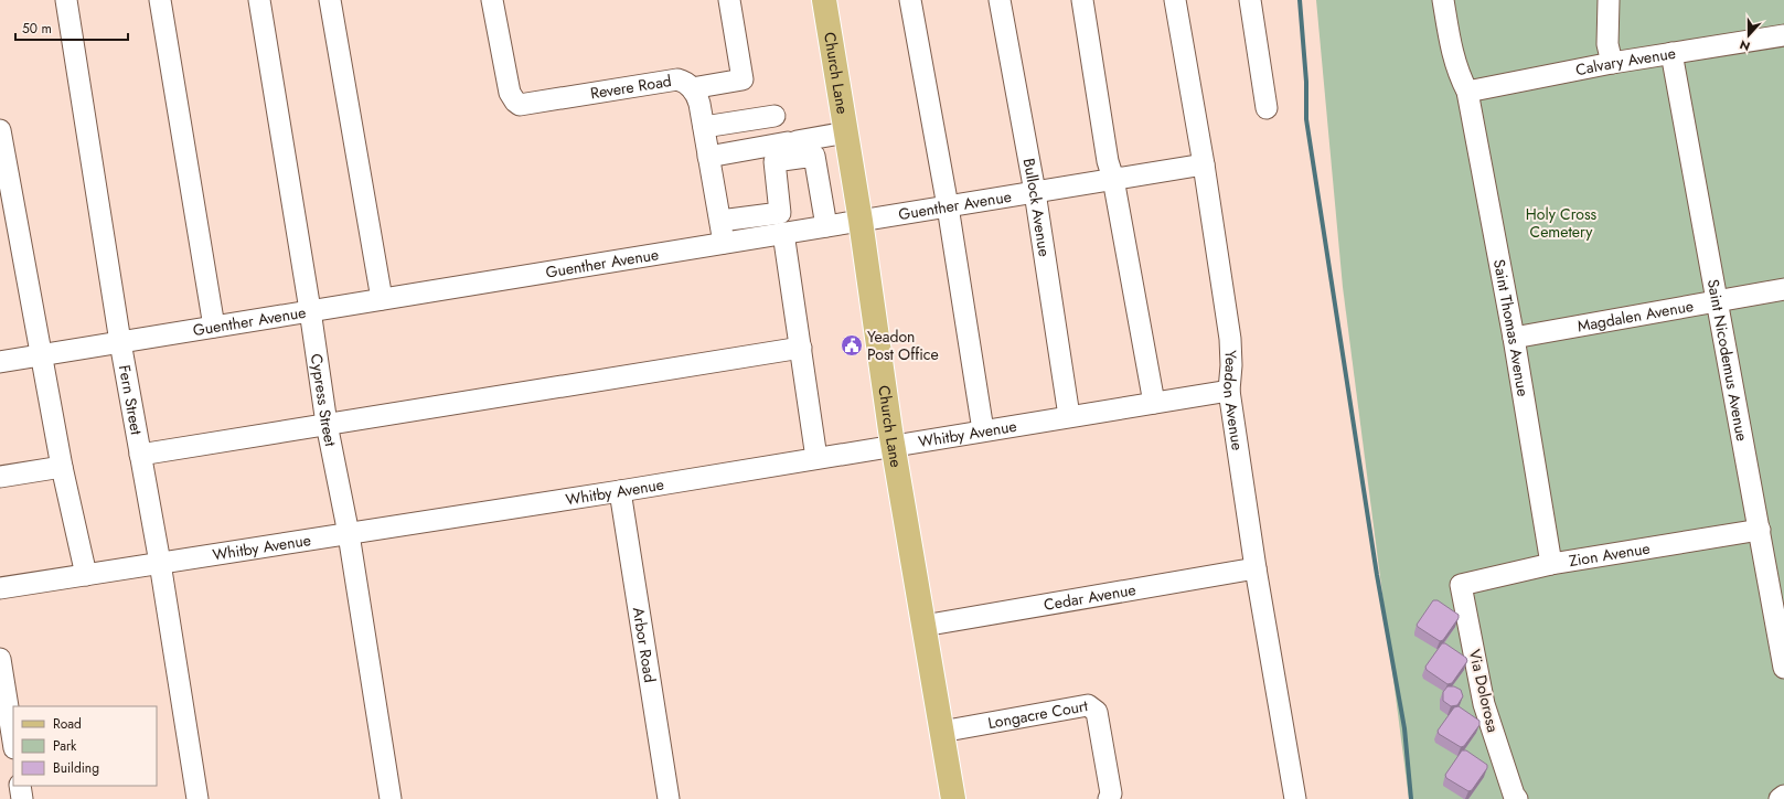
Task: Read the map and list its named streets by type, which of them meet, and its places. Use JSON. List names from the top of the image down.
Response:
{
  "streets": {
    "main road": ["Church Lane"],
    "street": [
      "Calvary Avenue",
      "Revere Road",
      "Guenther Avenue",
      "Bullock Avenue",
      "Magdalen Avenue",
      "Saint Thomas Avenue",
      "Saint Nicodemus Avenue",
      "Fern Street",
      "Cypress Street",
      "Yeadon Avenue",
      "Whitby Avenue",
      "Zion Avenue",
      "Cedar Avenue",
      "Arbor Road",
      "Via Dolorosa",
      "Longacre Court"
    ]
  },
  "crossings": [
    ["Calvary Avenue", "Saint Thomas Avenue"],
    ["Calvary Avenue", "Saint Nicodemus Avenue"],
    ["Church Lane", "Guenther Avenue"],
    ["Church Lane", "Whitby Avenue"],
    ["Church Lane", "Cedar Avenue"],
    ["Church Lane", "Longacre Court"],
    ["Revere Road", "Guenther Avenue"],
    ["Guenther Avenue", "Bullock Avenue"],
    ["Guenther Avenue", "Fern Street"],
    ["Guenther Avenue", "Cypress Street"],
    ["Guenther Avenue", "Yeadon Avenue"],
    ["Bullock Avenue", "Whitby Avenue"],
    ["Magdalen Avenue", "Saint Thomas Avenue"],
    ["Magdalen Avenue", "Saint Nicodemus Avenue"],
    ["Saint Thomas Avenue", "Zion Avenue"],
    ["Saint Nicodemus Avenue", "Zion Avenue"],
    ["Fern Street", "Whitby Avenue"],
    ["Cypress Street", "Whitby Avenue"],
    ["Yeadon Avenue", "Whitby Avenue"],
    ["Yeadon Avenue", "Cedar Avenue"],
    ["Whitby Avenue", "Arbor Road"],
    ["Zion Avenue", "Via Dolorosa"]
  ],
  "parks": ["Holy Cross Cemetery"],
  "places": {
    "public building": ["Yeadon Post Office"]
  },
  "legend": ["Road", "Park", "Building"],
  "scale_bar": "50 m",
  "north": "bottom"
}
